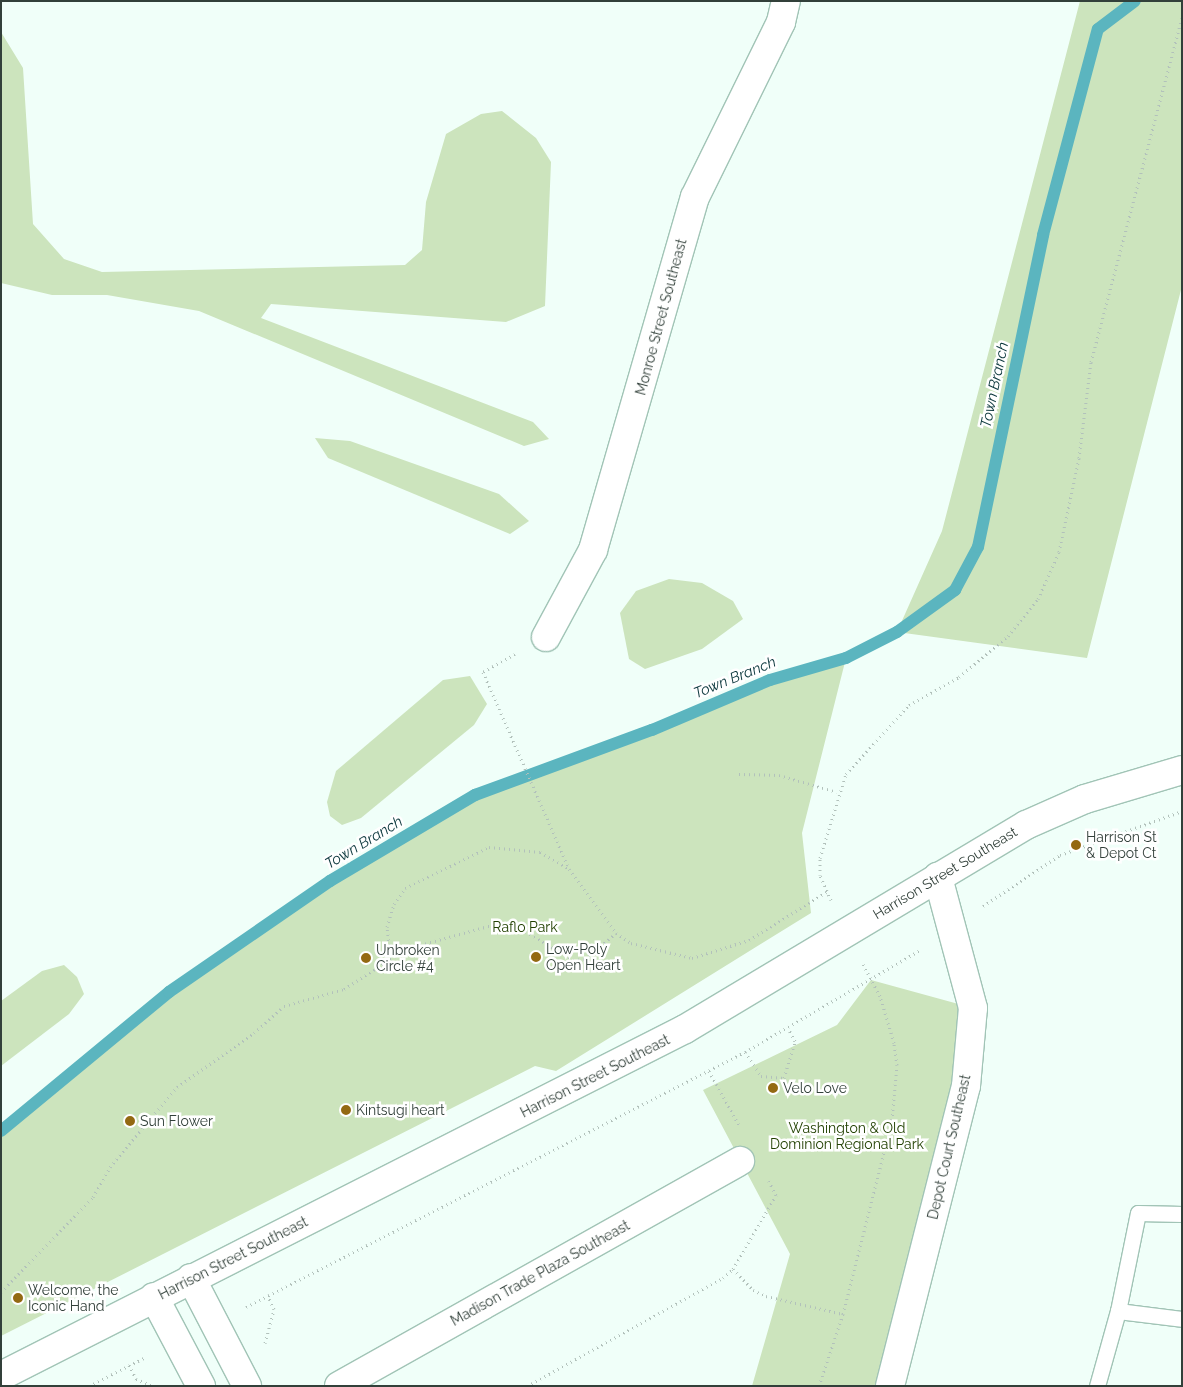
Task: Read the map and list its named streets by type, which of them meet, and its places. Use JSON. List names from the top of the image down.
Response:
{
  "streets": {
    "street": [
      "Monroe Street Southeast",
      "Harrison Street Southeast",
      "Depot Court Southeast",
      "Madison Trade Plaza Southeast"
    ]
  },
  "crossings": [
    ["Harrison Street Southeast", "Depot Court Southeast"]
  ],
  "water": ["Town Branch"],
  "parks": ["Raflo Park", "Washington & Old Dominion Regional Park"],
  "places": [
    "Harrison St & Depot Ct",
    "Low-Poly Open Heart",
    "Unbroken Circle #4",
    "Velo Love",
    "Kintsugi heart",
    "Sun Flower",
    "Welcome, the Iconic Hand"
  ]
}
